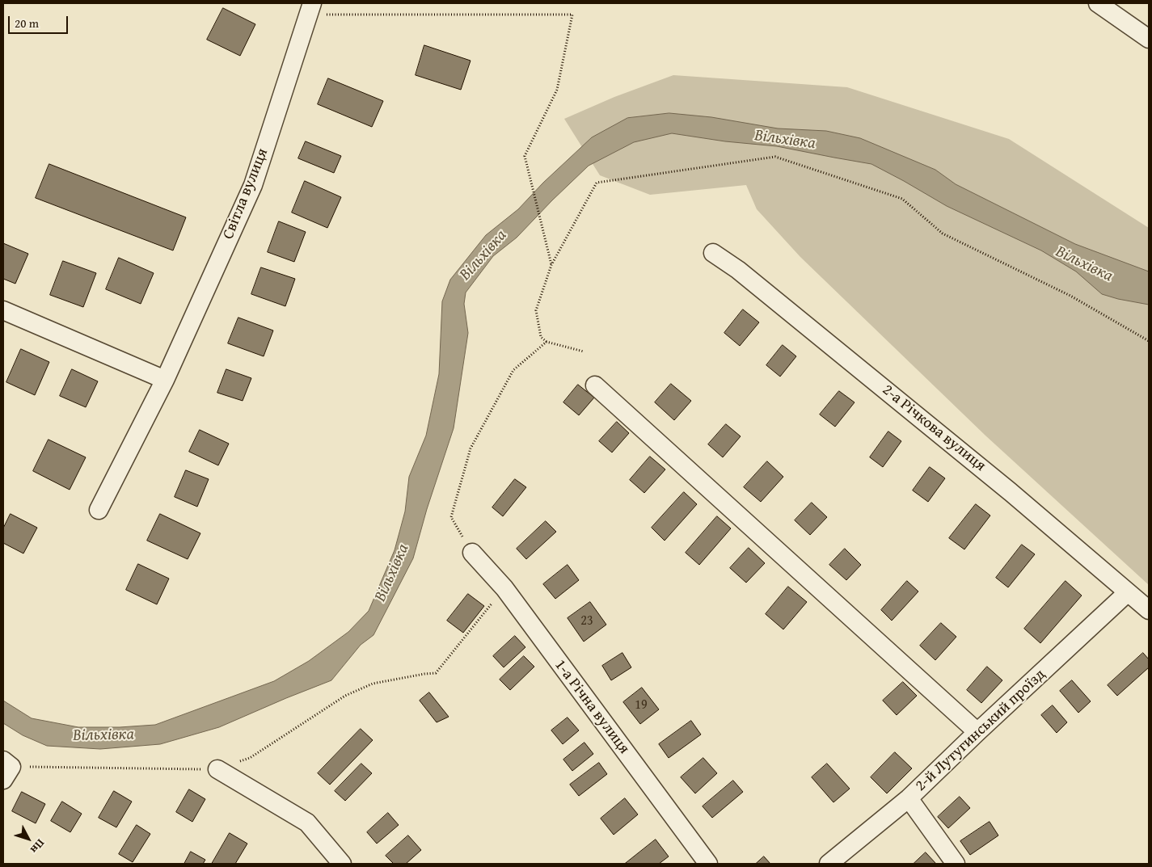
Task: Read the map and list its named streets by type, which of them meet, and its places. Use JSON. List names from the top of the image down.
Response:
{
  "streets": {
    "street": [
      "Світла вулиця",
      "2-а Річкова вулиця",
      "1-а Річна вулиця",
      "2-й Лутугинський проїзд"
    ]
  },
  "crossings": [
    ["2-а Річкова вулиця", "2-й Лутугинський проїзд"]
  ],
  "water": ["Вільхівка"],
  "house_numbers": ["23", "19"],
  "scale_bar": "20 m",
  "north": "bottom right"
}
